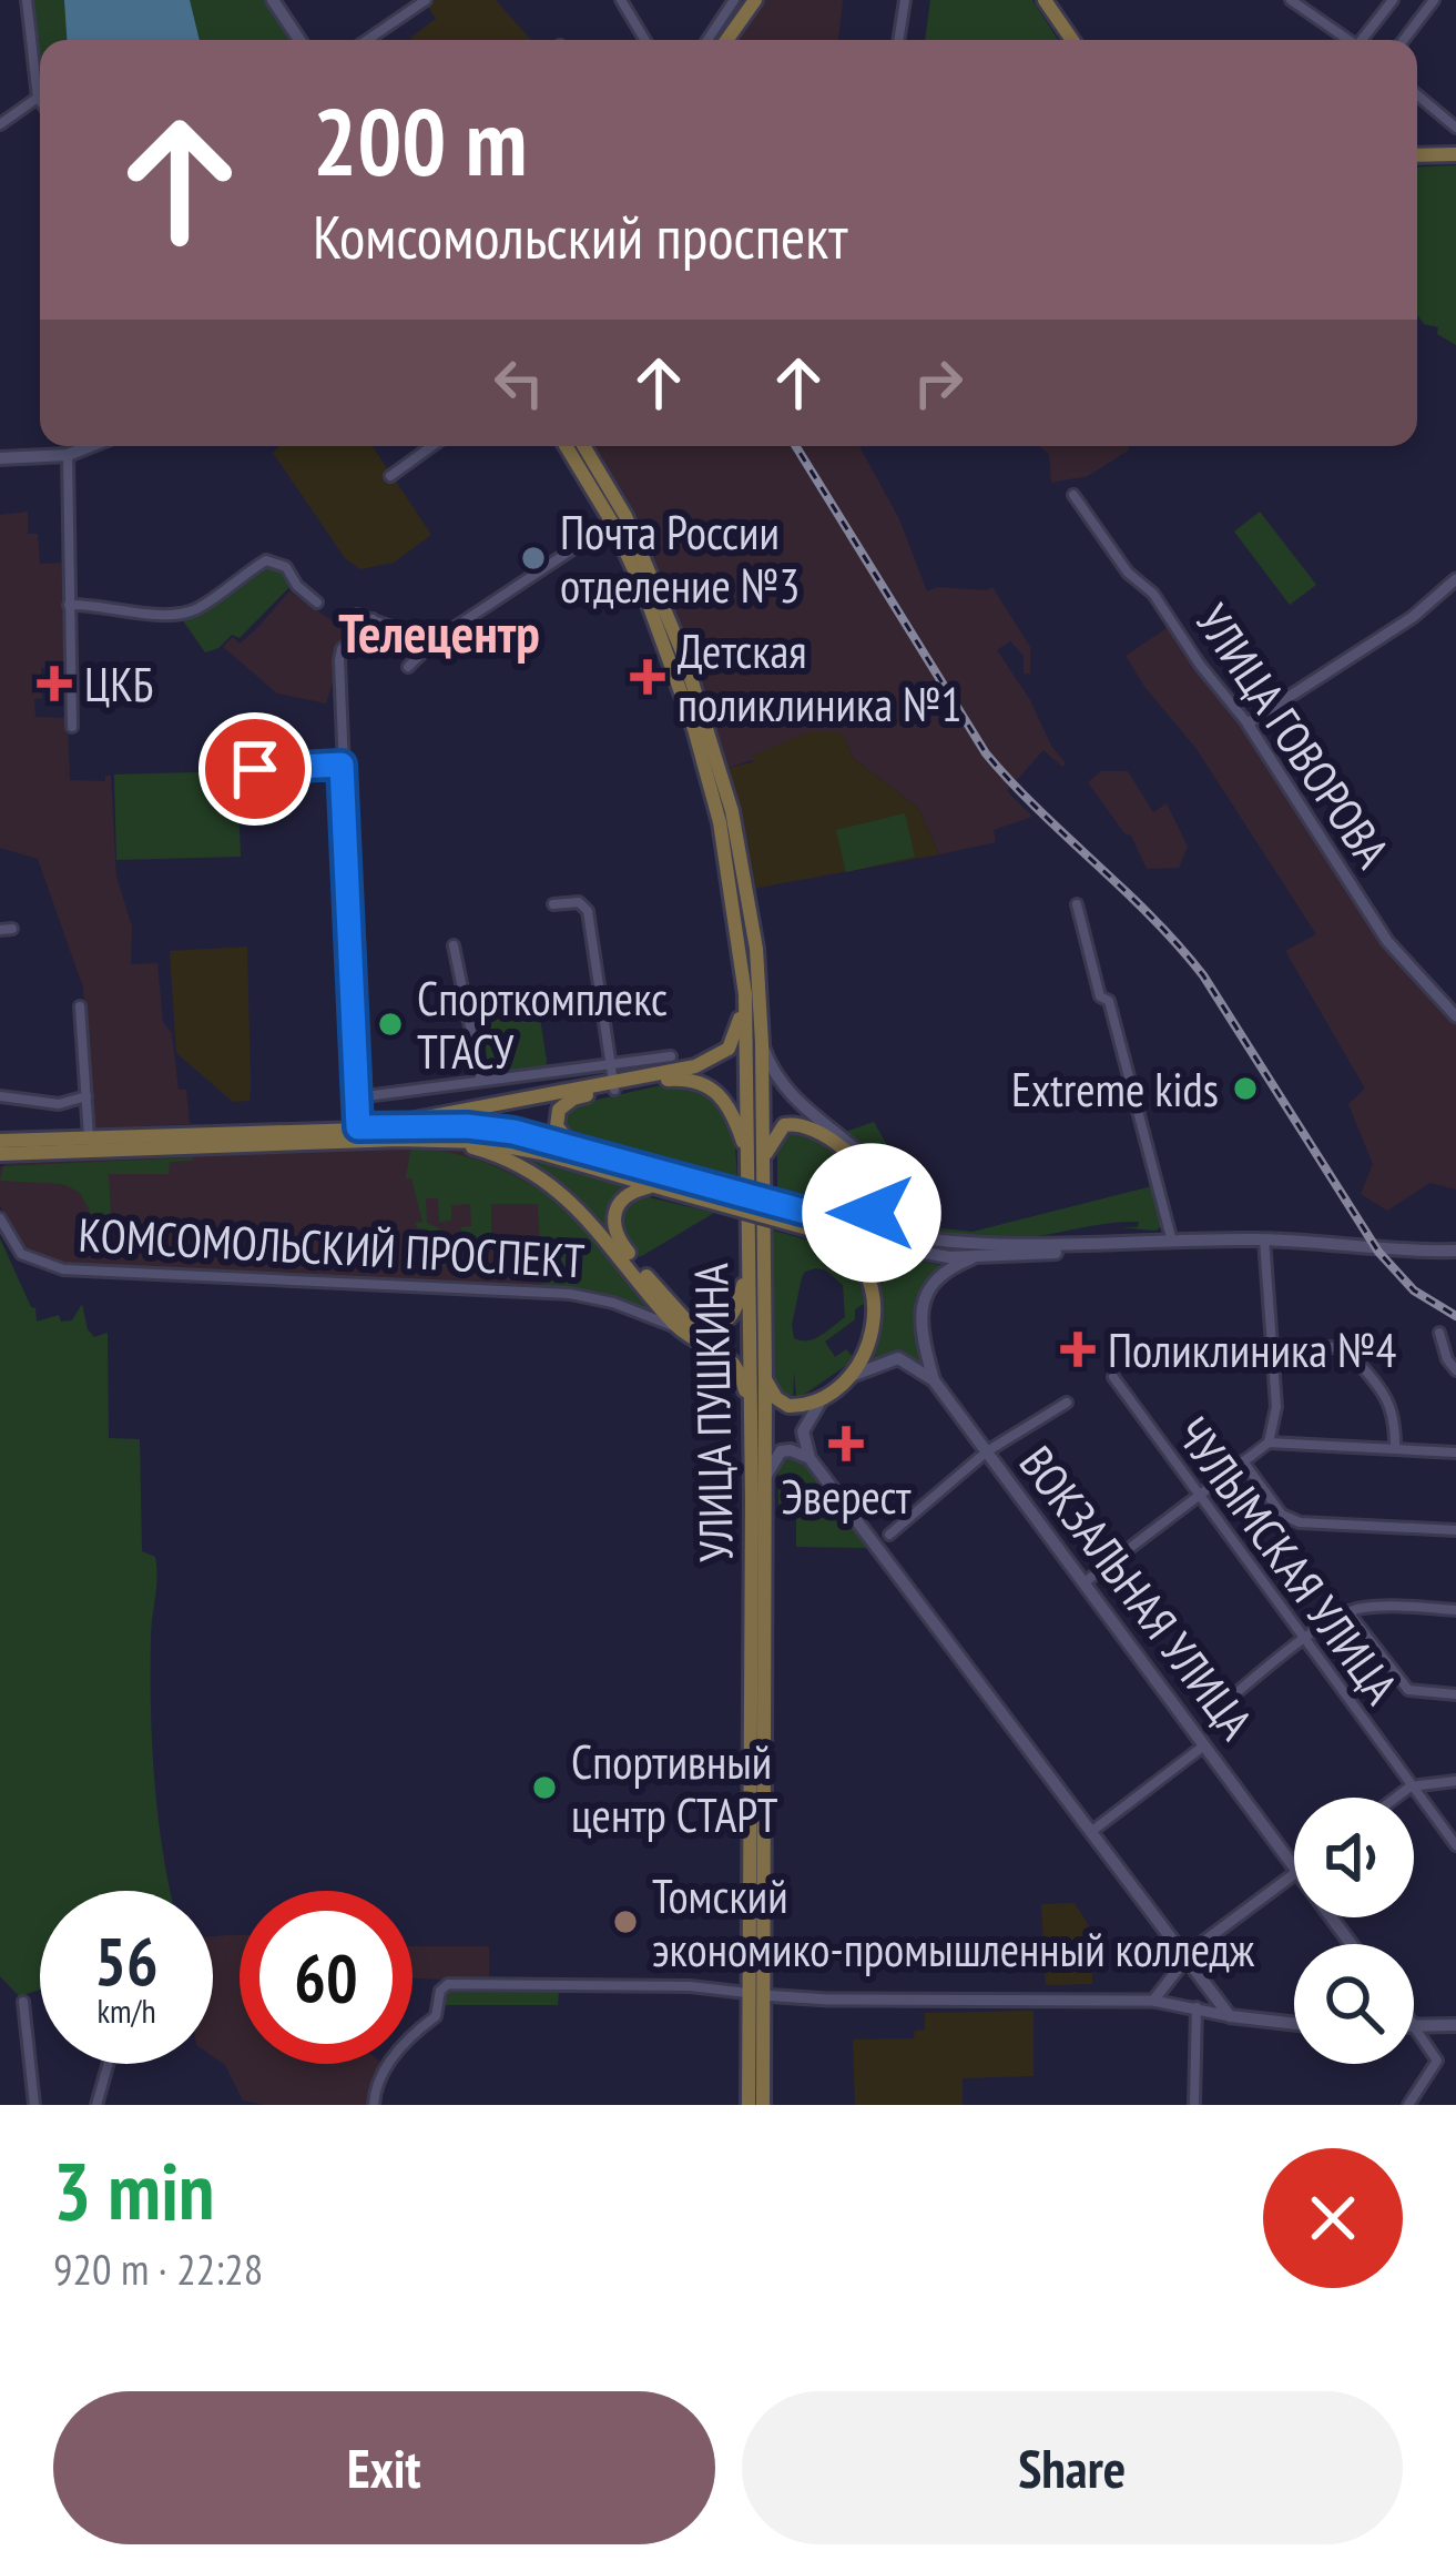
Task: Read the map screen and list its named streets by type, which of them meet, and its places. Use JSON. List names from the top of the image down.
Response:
{
  "streets": {
    "main road": ["КОМСОМОЛЬСКИЙ ПРОСПЕКТ", "УЛИЦА ПУШКИНА", "ВОКЗАЛЬНАЯ УЛИЦА"],
    "street": ["УЛИЦА ГОВОРОВА", "ЧУЛЫМСКАЯ УЛИЦА"]
  },
  "districts": ["Телецентр"],
  "places": {
    "other": [
      "Почта России отделение №3",
      "Спорткомплекс ТГАСУ",
      "Extreme kids",
      "Спортивный центр СТАРТ",
      "Томский экономико-промышленный колледж"
    ],
    "health": [
      "Детская поликлиника №1",
      "ЦКБ",
      "Поликлиника №4",
      "Эверест"
    ]
  },
  "page": {
    "turn": ["200 m", "Комсомольский проспект"],
    "speed": "56 km/h",
    "limit": "60",
    "heading": ["3 min", "920 m · 22:28"],
    "buttons": ["Exit", "Share"]
  }
}
